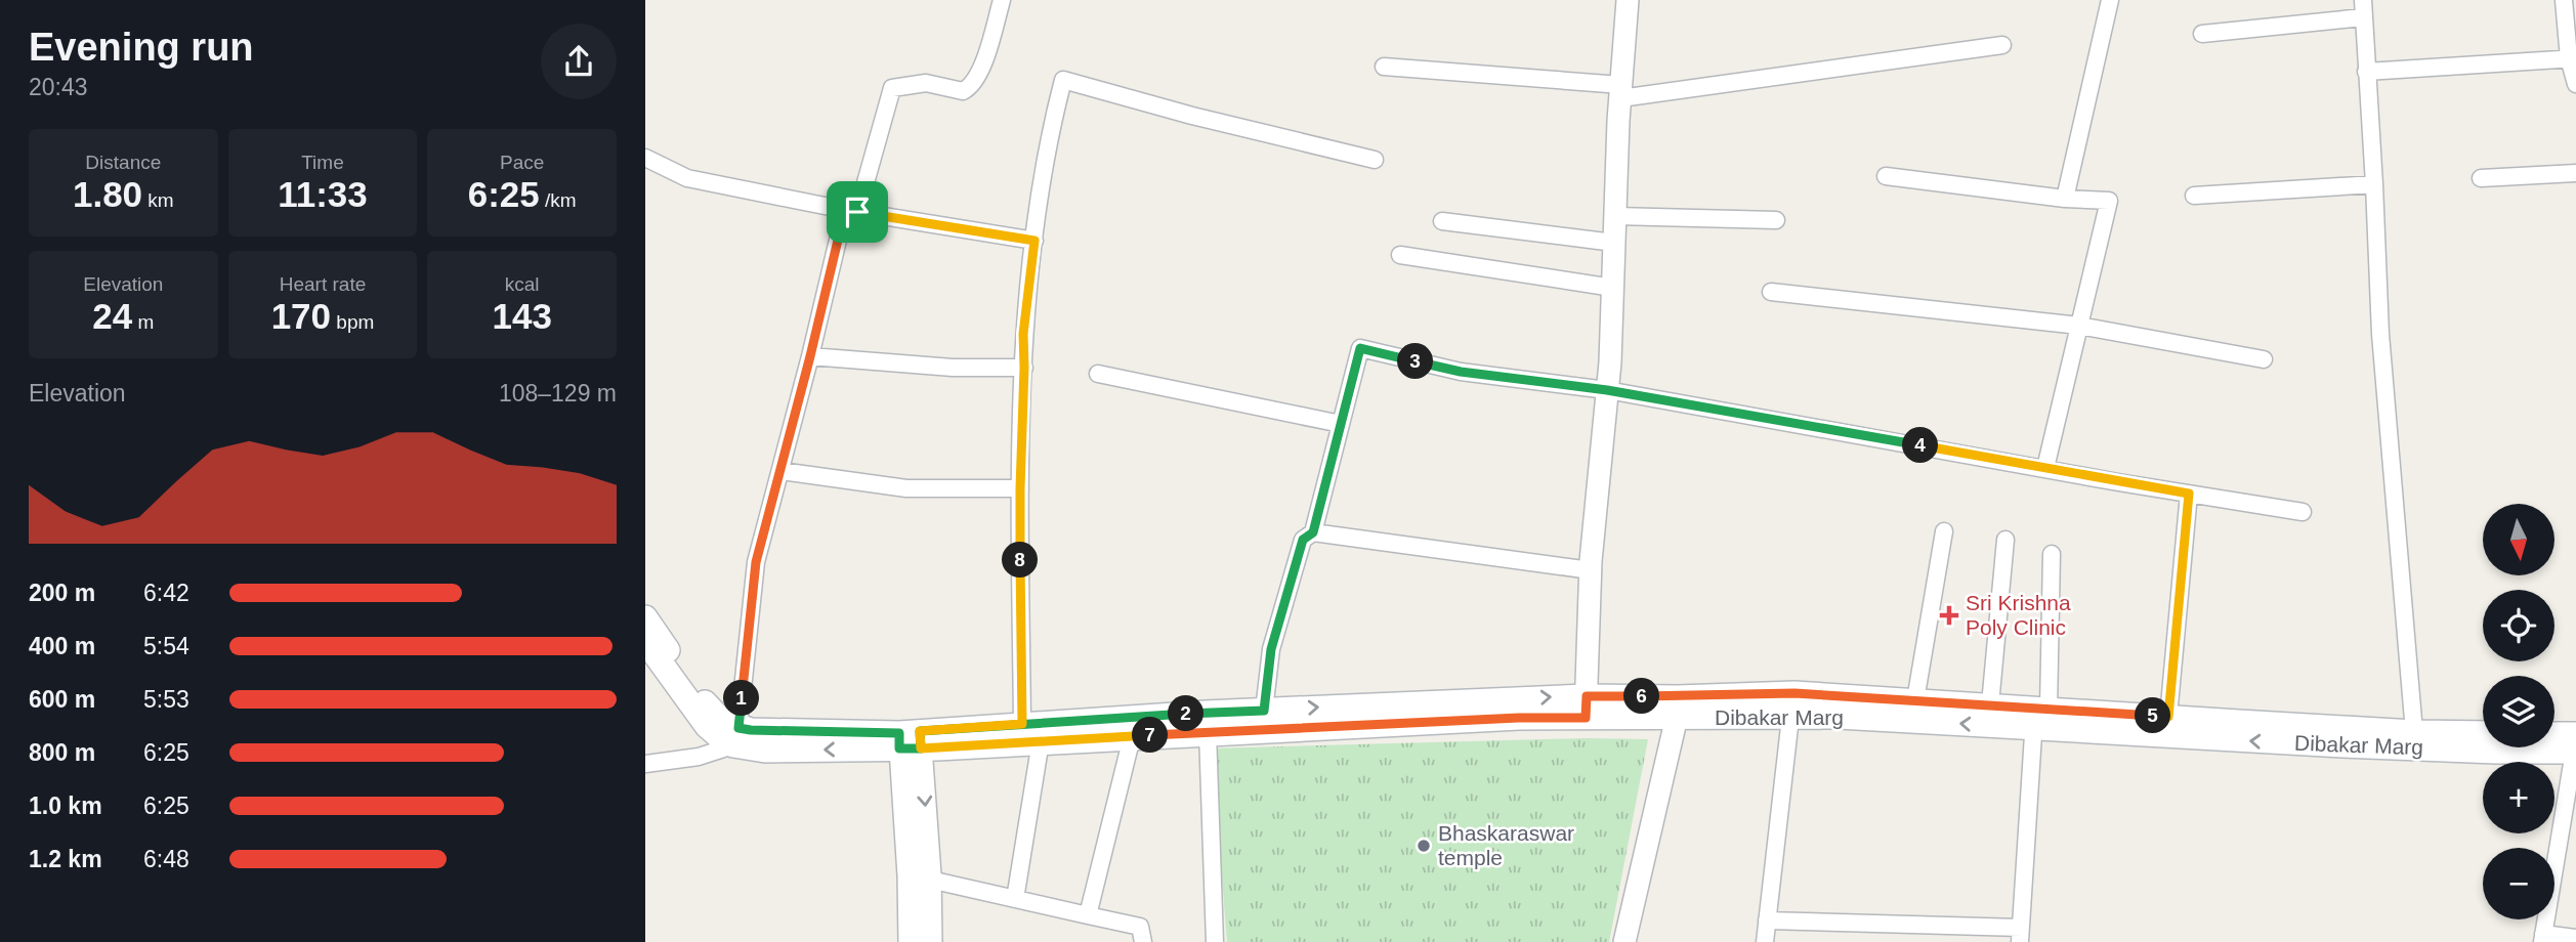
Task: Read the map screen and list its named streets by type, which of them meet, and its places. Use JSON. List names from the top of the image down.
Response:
{
  "streets": {
    "main road": ["Dibakar Marg"]
  },
  "places": {
    "health": ["Sri Krishna Poly Clinic"],
    "other": ["Bhaskaraswar temple"]
  },
  "north": "bottom",
  "page": {
    "heading": ["Evening run", "20:43"],
    "stats": [
      ["Distance", "1.80 km"],
      ["Time", "11:33"],
      ["Pace", "6:25 /km"],
      ["Elevation", "24 m"],
      ["Heart rate", "170 bpm"],
      ["kcal", "143"]
    ],
    "pins": [
      "3",
      "4",
      "8",
      "6",
      "1",
      "2",
      "5",
      "7"
    ],
    "chart": ["Elevation", "108–129 m"],
    "map_buttons": ["+", "−"],
    "list": [
      {
        "name": "200 m",
        "note": "6:42"
      },
      {
        "name": "400 m",
        "note": "5:54"
      },
      {
        "name": "600 m",
        "note": "5:53"
      },
      {
        "name": "800 m",
        "note": "6:25"
      },
      {
        "name": "1.0 km",
        "note": "6:25"
      },
      {
        "name": "1.2 km",
        "note": "6:48"
      }
    ]
  }
}
